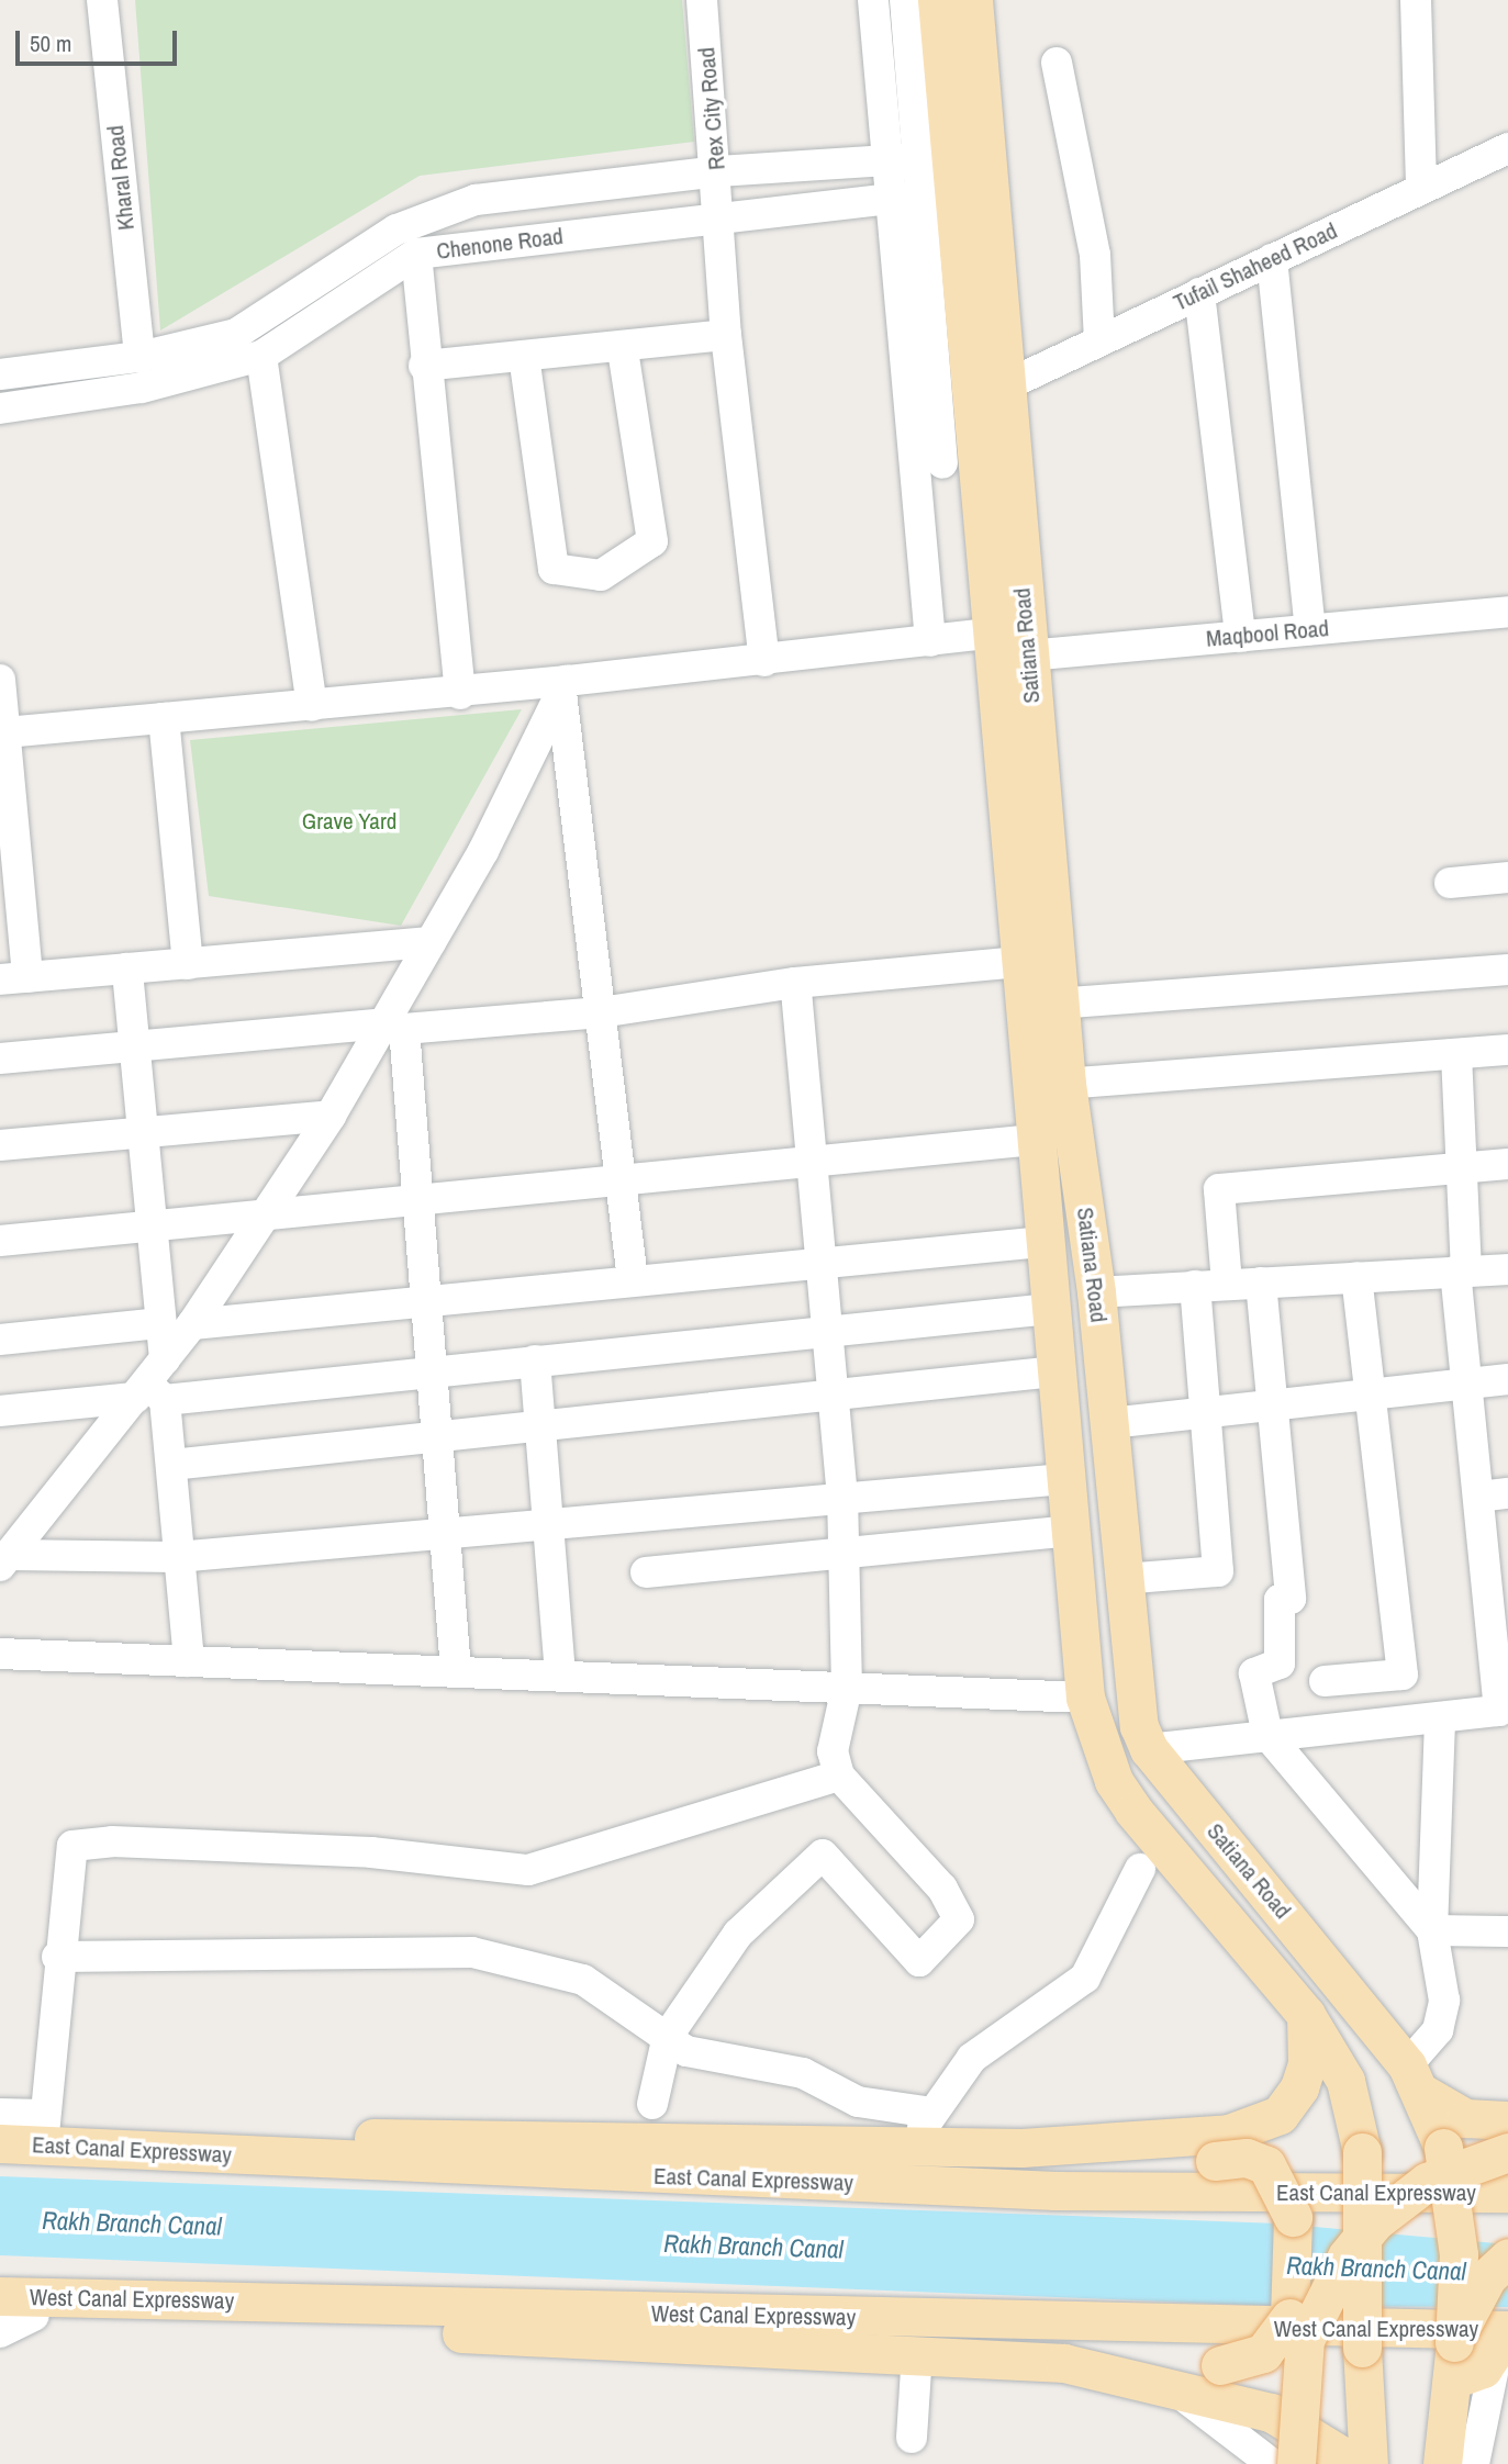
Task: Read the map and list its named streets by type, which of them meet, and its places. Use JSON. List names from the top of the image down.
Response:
{
  "streets": {
    "main road": ["Satiana Road", "East Canal Expressway", "West Canal Expressway"],
    "street": [
      "Rex City Road",
      "Kharal Road",
      "Chenone Road",
      "Tufail Shaheed Road",
      "Maqbool Road"
    ]
  },
  "crossings": [
    ["Rex City Road", "Chenone Road"],
    ["Kharal Road", "Chenone Road"],
    ["Chenone Road", "Satiana Road"],
    ["Tufail Shaheed Road", "Satiana Road"],
    ["Maqbool Road", "Satiana Road"]
  ],
  "water": ["Rakh Branch Canal"],
  "parks": ["Grave Yard"],
  "scale_bar": "50 m"
}
